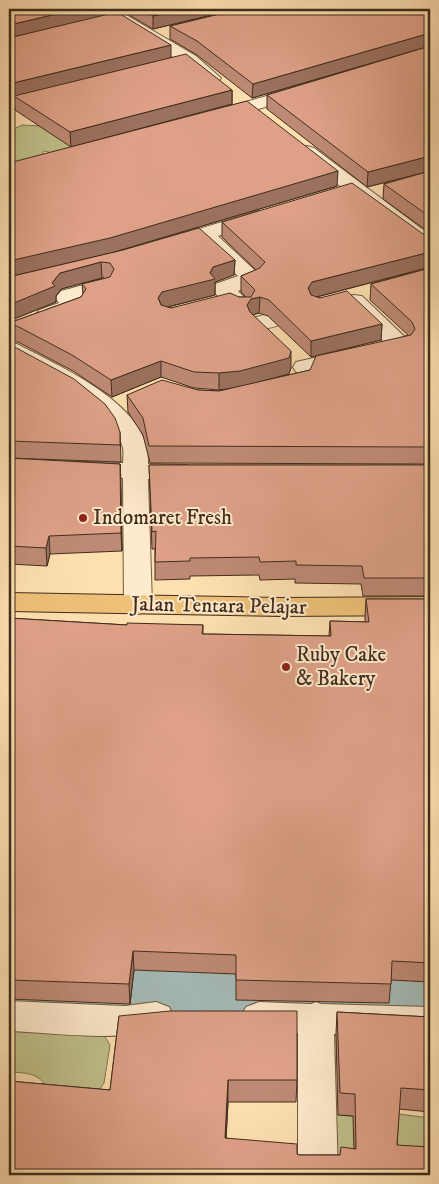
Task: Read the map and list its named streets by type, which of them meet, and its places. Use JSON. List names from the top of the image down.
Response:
{
  "streets": {
    "main road": ["Jalan Tentara Pelajar"]
  },
  "places": ["Indomaret Fresh", "Ruby Cake & Bakery"]
}
